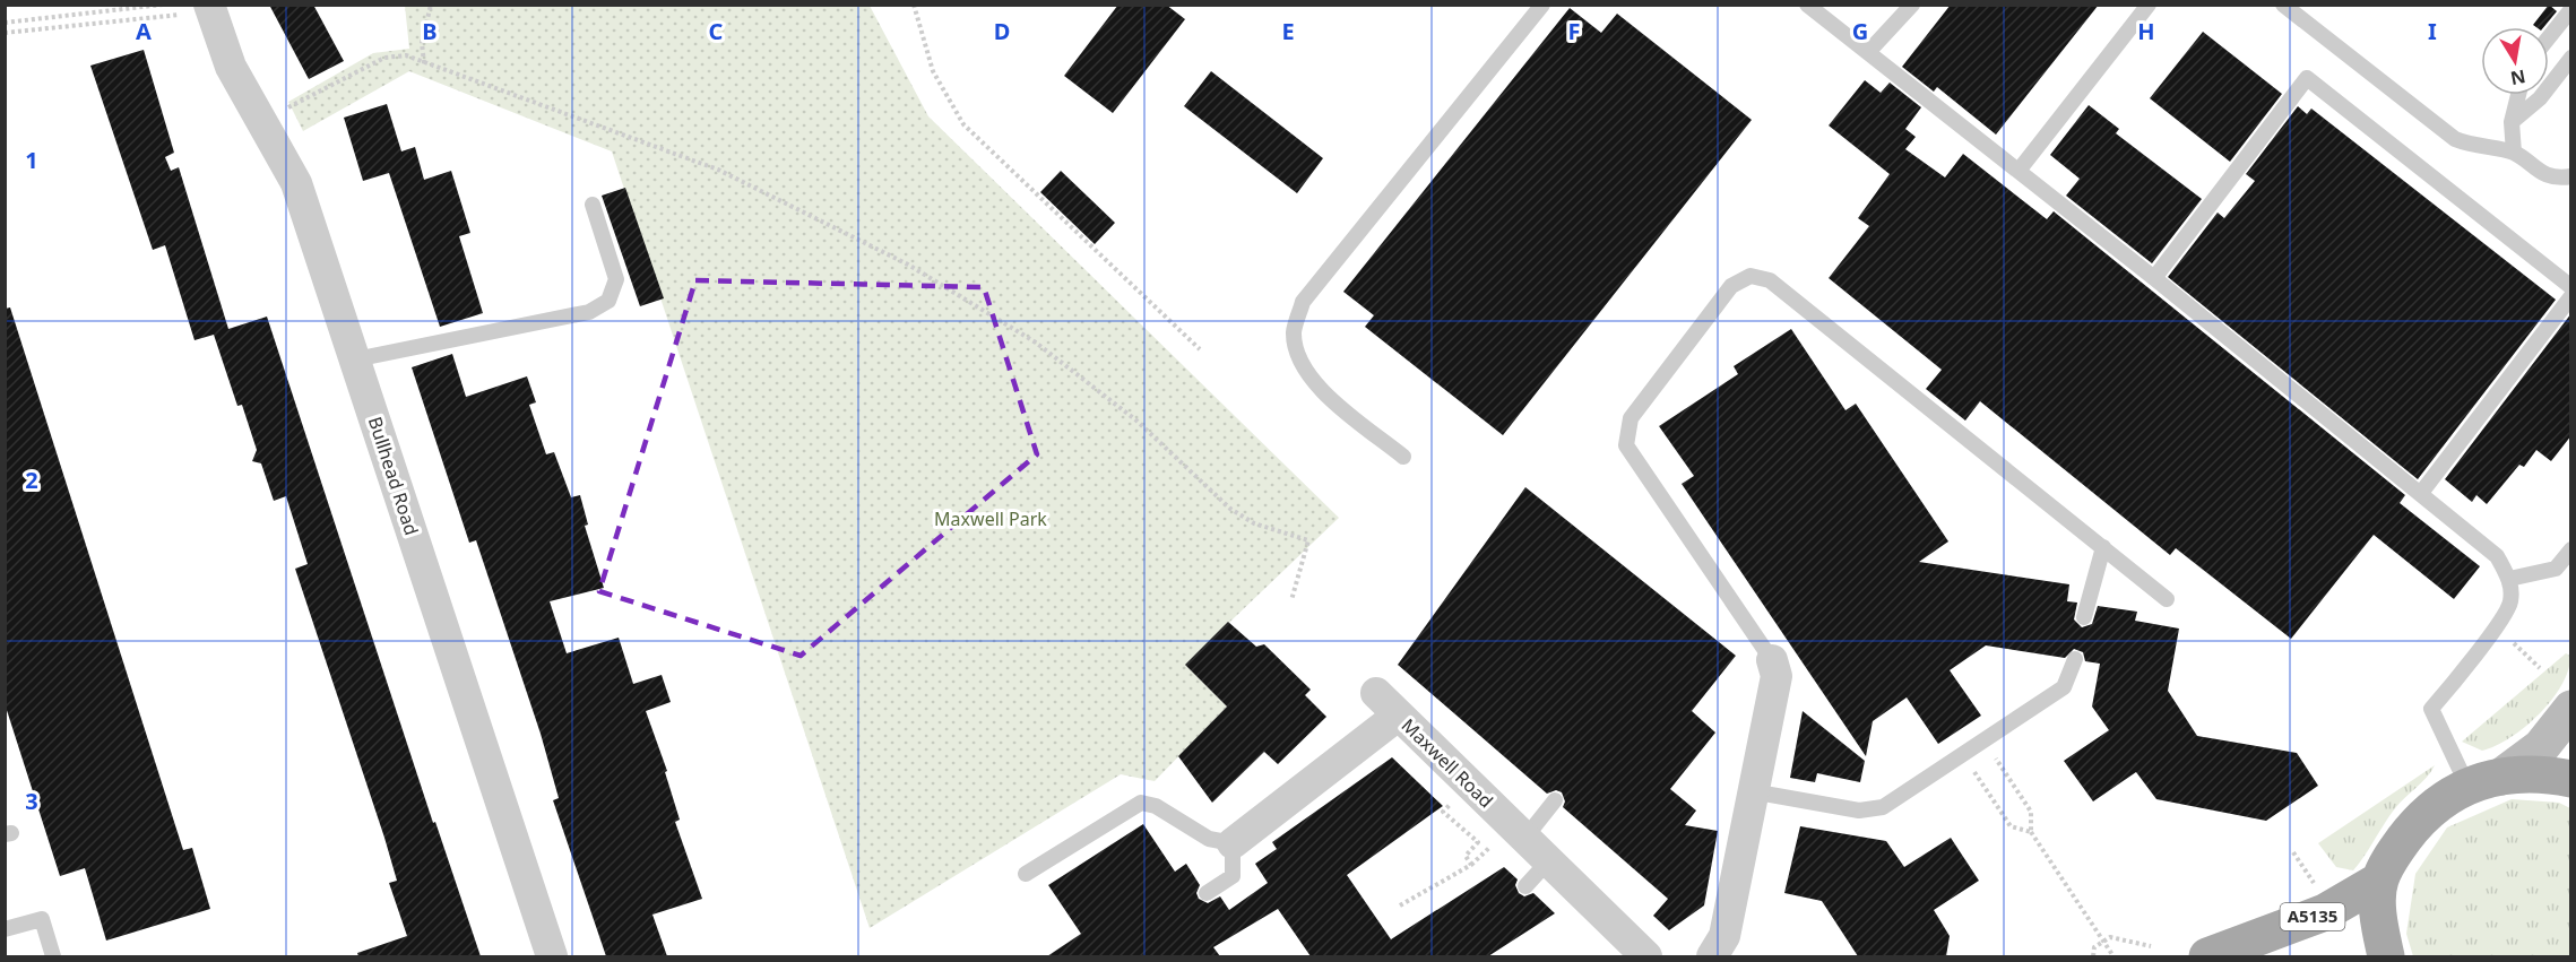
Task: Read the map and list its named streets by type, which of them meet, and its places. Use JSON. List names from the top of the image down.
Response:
{
  "streets": {
    "main road": ["A5135"],
    "street": ["Bullhead Road", "Maxwell Road"]
  },
  "parks": ["Maxwell Park"],
  "north": "bottom",
  "grid": {
    "columns": [
      "A",
      "B",
      "C",
      "D",
      "E",
      "F",
      "G",
      "H",
      "I"
    ],
    "rows": ["1", "2", "3"]
  }
}
